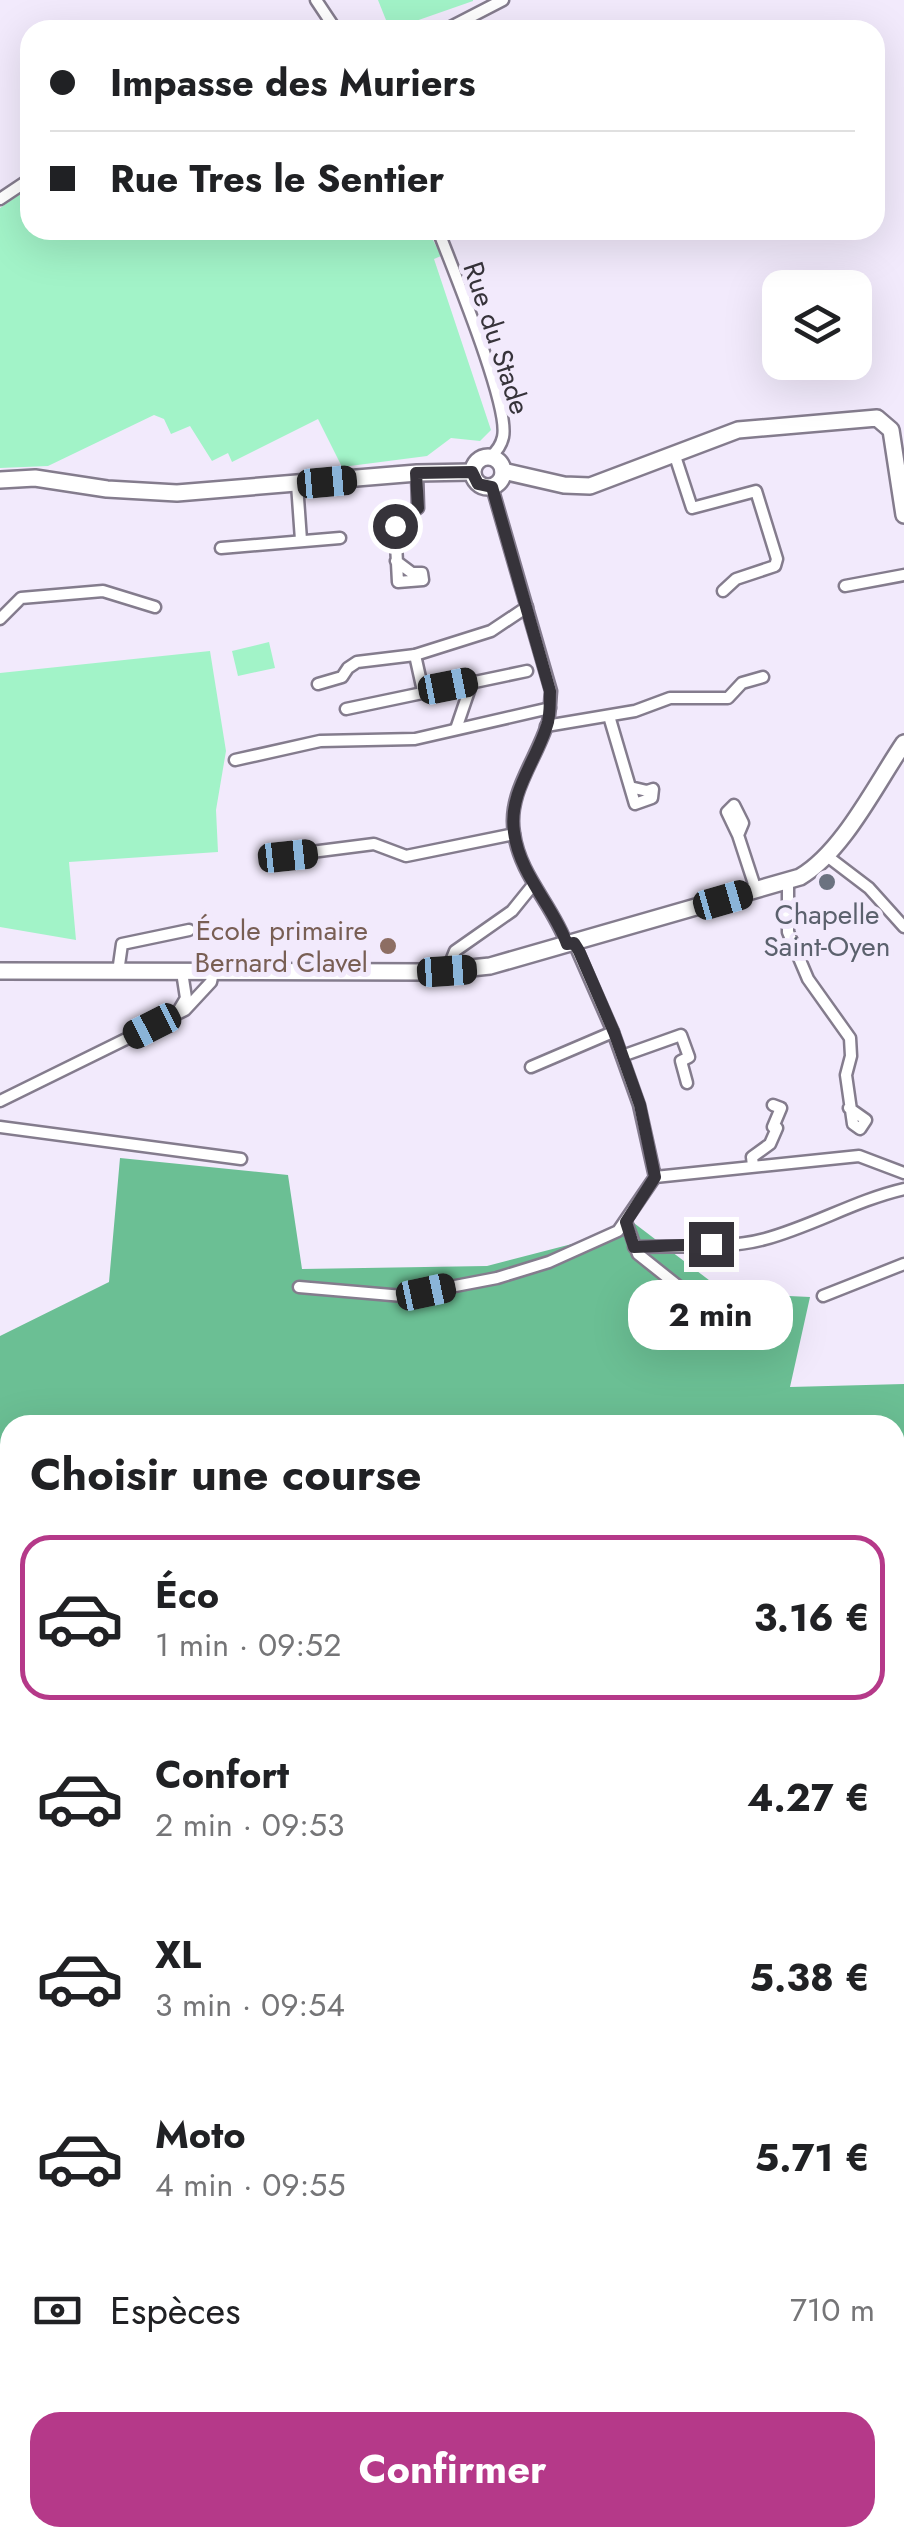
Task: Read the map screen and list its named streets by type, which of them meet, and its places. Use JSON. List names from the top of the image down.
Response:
{
  "streets": {
    "street": ["Rue du Stade"]
  },
  "places": ["Chapelle Saint-Oyen", "École primaire Bernard Clavel"],
  "page": {
    "banner": ["Impasse des Muriers", "Rue Tres le Sentier"],
    "bubble": "2 min",
    "heading": "Choisir une course",
    "list": [
      {
        "name": "Éco",
        "note": "1 min · 09:52",
        "value": "3.16 €"
      },
      {
        "name": "Confort",
        "note": "2 min · 09:53",
        "value": "4.27 €"
      },
      {
        "name": "XL",
        "note": "3 min · 09:54",
        "value": "5.38 €"
      },
      {
        "name": "Moto",
        "note": "4 min · 09:55",
        "value": "5.71 €"
      }
    ],
    "pay": ["Espèces", "710 m"],
    "buttons": "Confirmer"
  }
}
